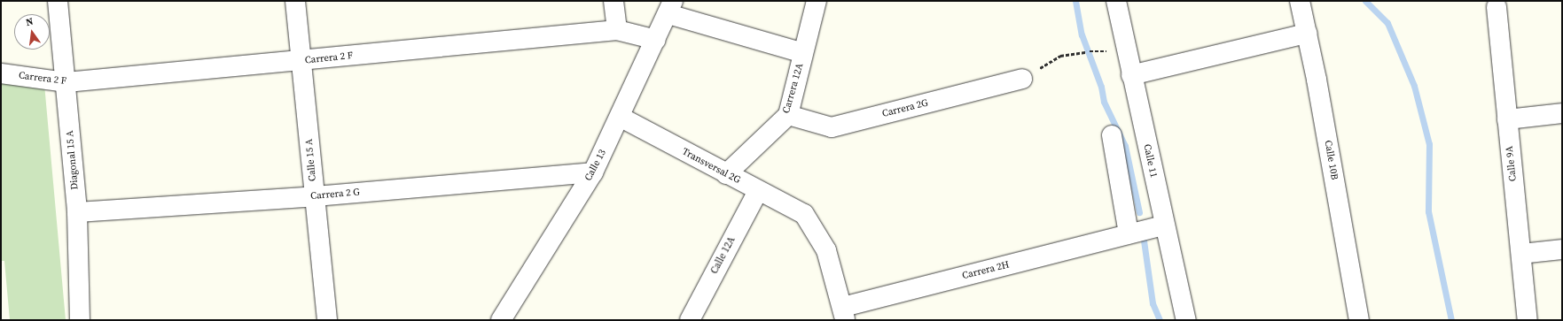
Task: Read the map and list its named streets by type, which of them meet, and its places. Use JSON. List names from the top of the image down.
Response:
{
  "streets": {
    "street": [
      "Carrera 2 F",
      "Carrera 12A",
      "Carrera 2G",
      "Diagonal 15 A",
      "Calle 15 A",
      "Calle 10B",
      "Calle 11",
      "Calle 9A",
      "Calle 13",
      "Transversal 2G",
      "Carrera 2 G",
      "Calle 12A",
      "Carrera 2H"
    ]
  },
  "crossings": [
    ["Carrera 2 F", "Diagonal 15 A"],
    ["Carrera 2 F", "Calle 15 A"],
    ["Carrera 2 F", "Calle 13"],
    ["Carrera 12A", "Carrera 2G"],
    ["Carrera 12A", "Transversal 2G"],
    ["Diagonal 15 A", "Carrera 2 G"],
    ["Calle 15 A", "Carrera 2 G"],
    ["Calle 11", "Carrera 2H"],
    ["Calle 13", "Transversal 2G"],
    ["Calle 13", "Carrera 2 G"],
    ["Transversal 2G", "Calle 12A"],
    ["Transversal 2G", "Carrera 2H"]
  ],
  "north": "top"
}
